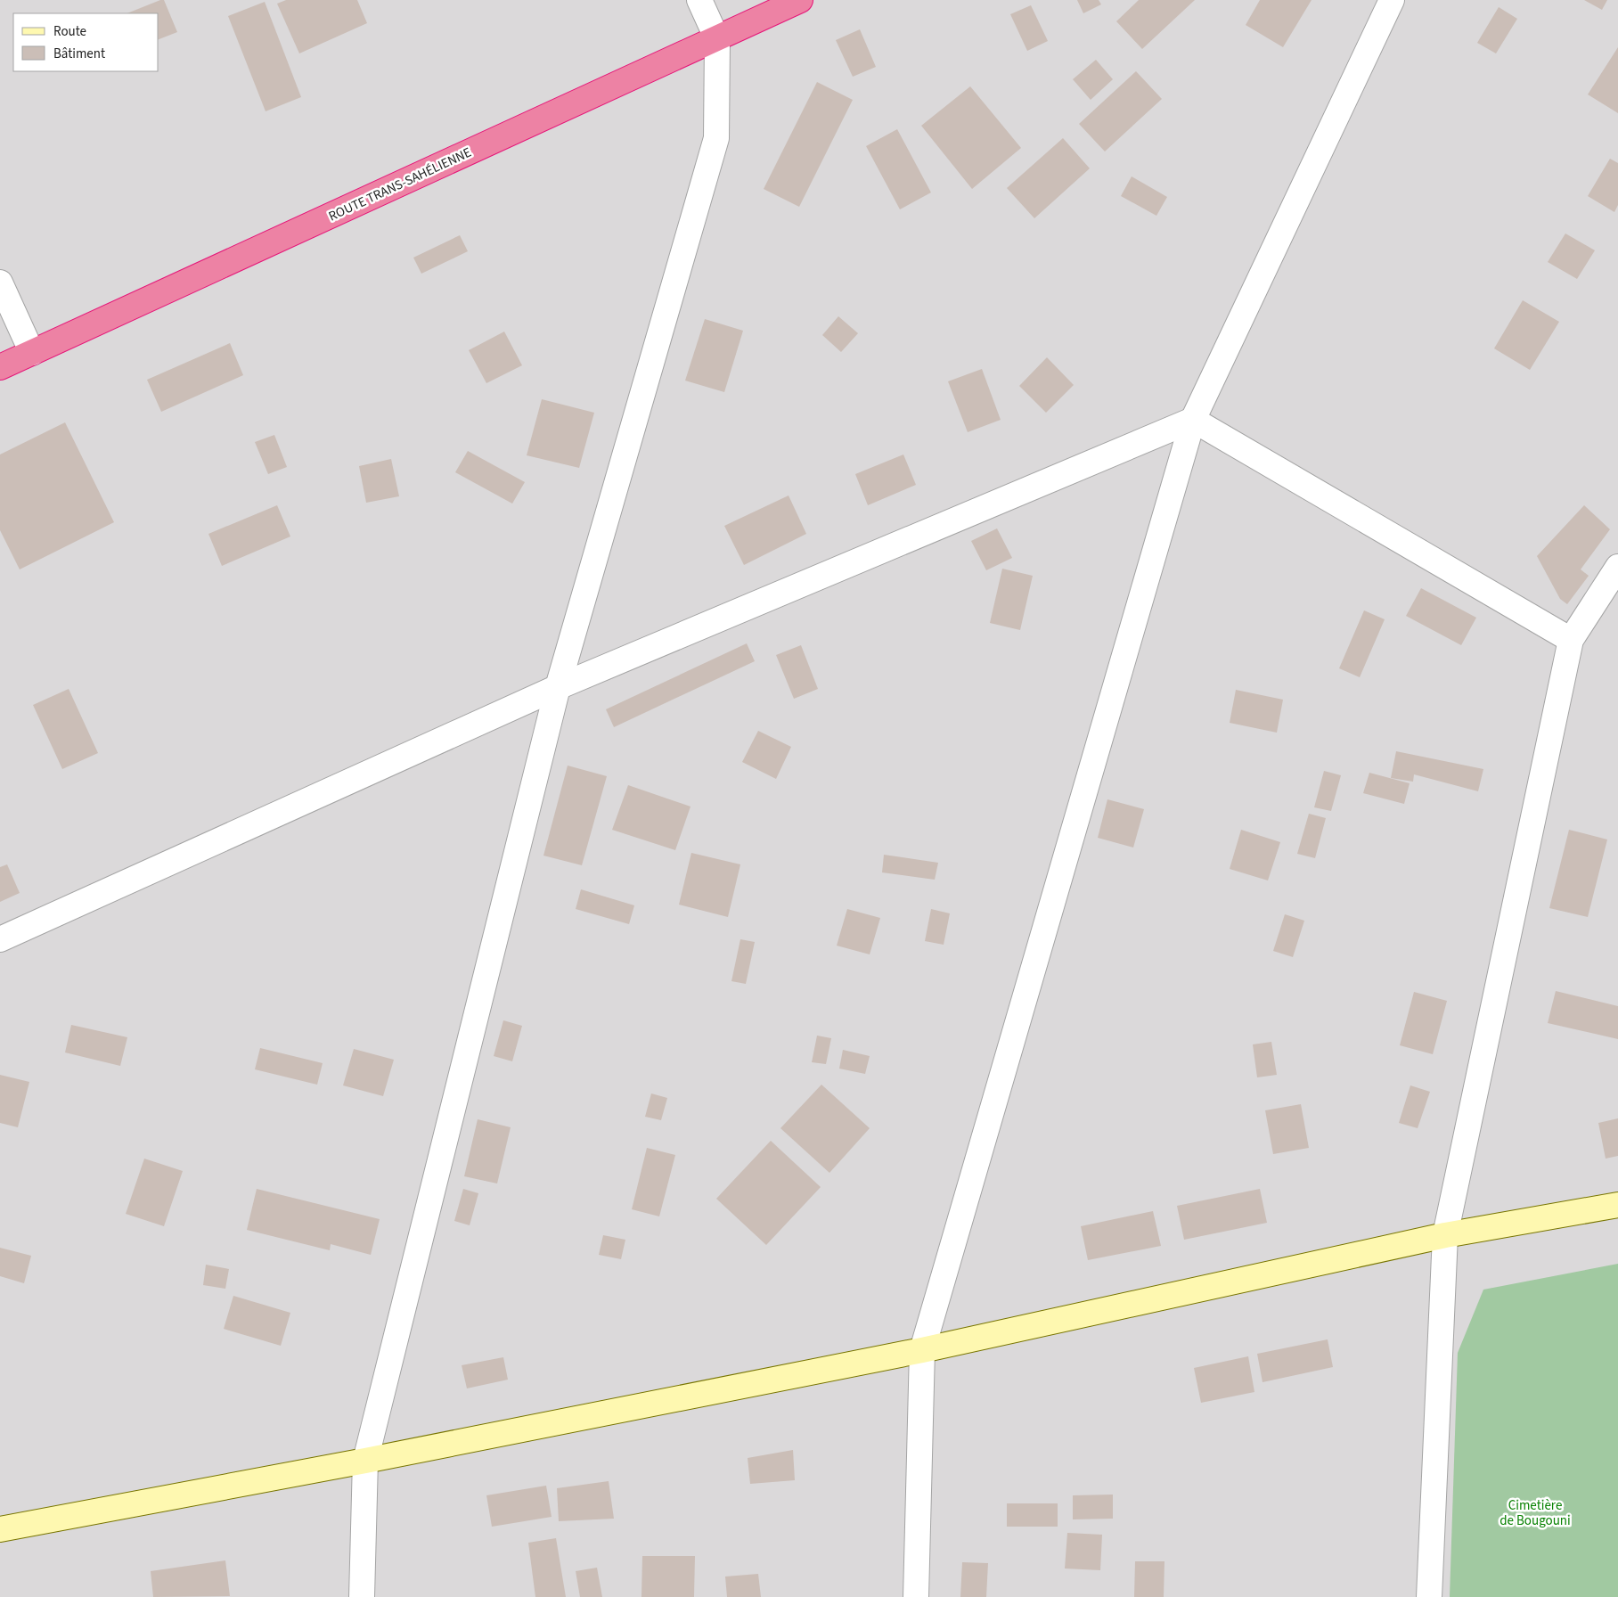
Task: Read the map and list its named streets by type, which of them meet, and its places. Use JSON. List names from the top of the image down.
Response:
{
  "streets": {
    "highway": ["ROUTE TRANS-SAHÉLIENNE"]
  },
  "parks": ["Cimetière de Bougouni"],
  "legend": ["Route", "Bâtiment"]
}
